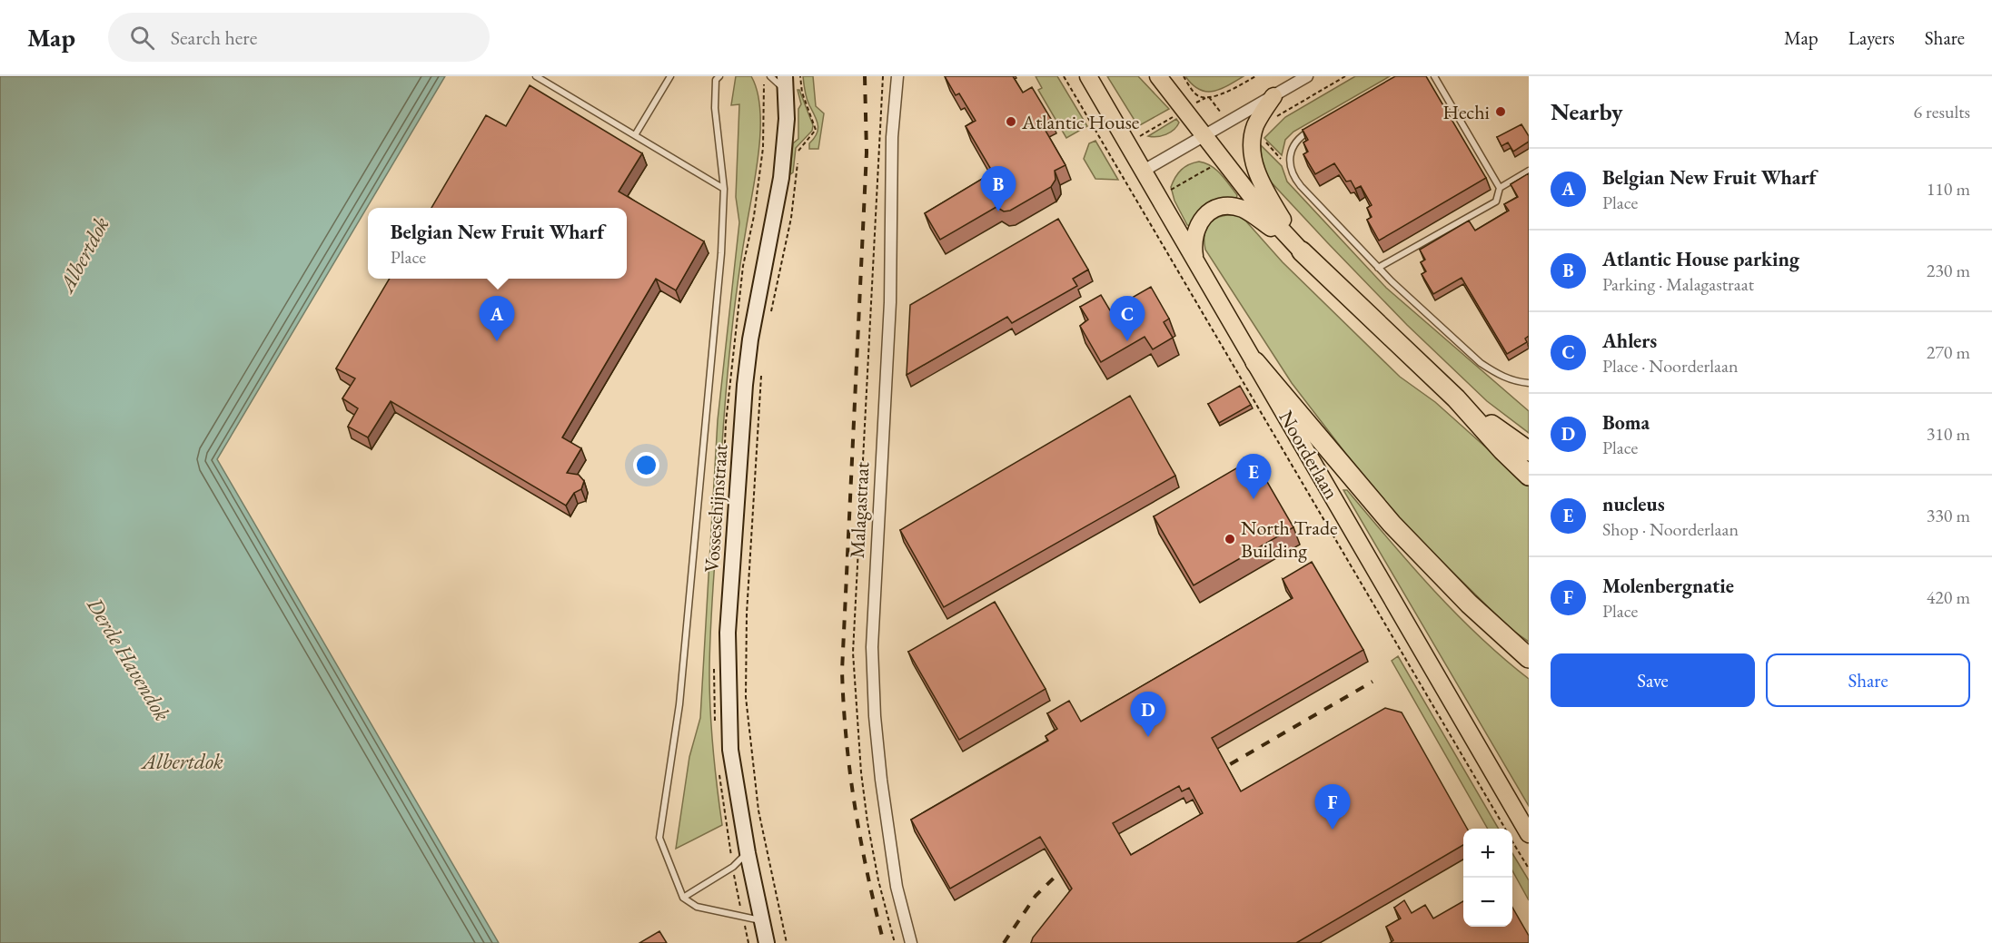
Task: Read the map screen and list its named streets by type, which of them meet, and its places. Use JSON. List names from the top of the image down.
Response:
{
  "streets": {
    "main road": ["Noorderlaan"],
    "street": ["Vosseschijnstraat", "Malagastraat"]
  },
  "water": ["Albertdok", "Derde Havendok"],
  "places": ["Hechi", "Atlantic House", "North Trade Building"],
  "page": {
    "header": "Map",
    "search": "Search here",
    "nav": ["Map", "Layers", "Share"],
    "heading": ["Nearby", "6 results"],
    "list": [
      {
        "mark": "A",
        "name": "Belgian New Fruit Wharf",
        "note": "Place",
        "value": "110 m"
      },
      {
        "mark": "B",
        "name": "Atlantic House parking",
        "note": "Parking · Malagastraat",
        "value": "230 m"
      },
      {
        "mark": "C",
        "name": "Ahlers",
        "note": "Place · Noorderlaan",
        "value": "270 m"
      },
      {
        "mark": "D",
        "name": "Boma",
        "note": "Place",
        "value": "310 m"
      },
      {
        "mark": "E",
        "name": "nucleus",
        "note": "Shop · Noorderlaan",
        "value": "330 m"
      },
      {
        "mark": "F",
        "name": "Molenbergnatie",
        "note": "Place",
        "value": "420 m"
      }
    ],
    "pins": [
      "B",
      "A",
      "C",
      "E",
      "D",
      "F"
    ],
    "popup": ["Belgian New Fruit Wharf", "Place"],
    "buttons": ["Save", "Share"],
    "map_buttons": ["+", "−"]
  }
}
